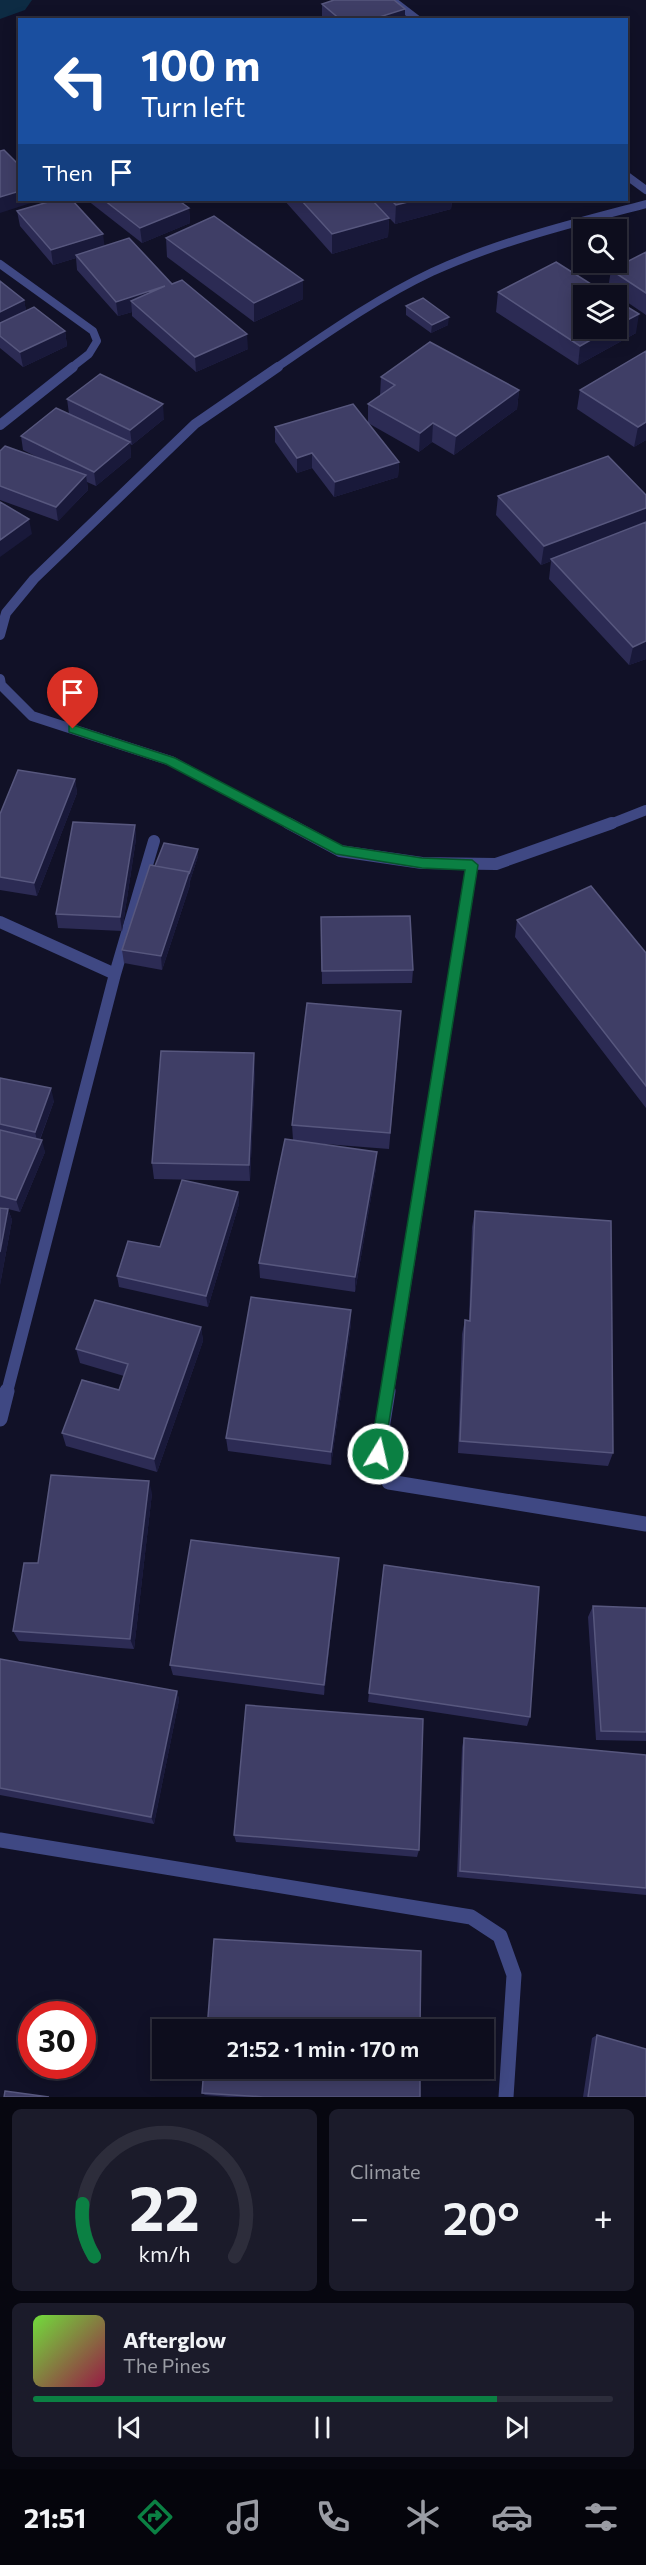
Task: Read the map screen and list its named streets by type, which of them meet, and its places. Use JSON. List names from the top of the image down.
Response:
{
  "page": {
    "turn": ["100 m", "Turn left"],
    "then": "Then",
    "limit": "30",
    "trip": "21:52 · 1 min · 170 m",
    "tile": "Climate",
    "heat": ["−", "20°", "+"],
    "song": ["Afterglow", "The Pines"],
    "tabs": "21:51",
    "gauge": ["22", "km/h"]
  }
}
